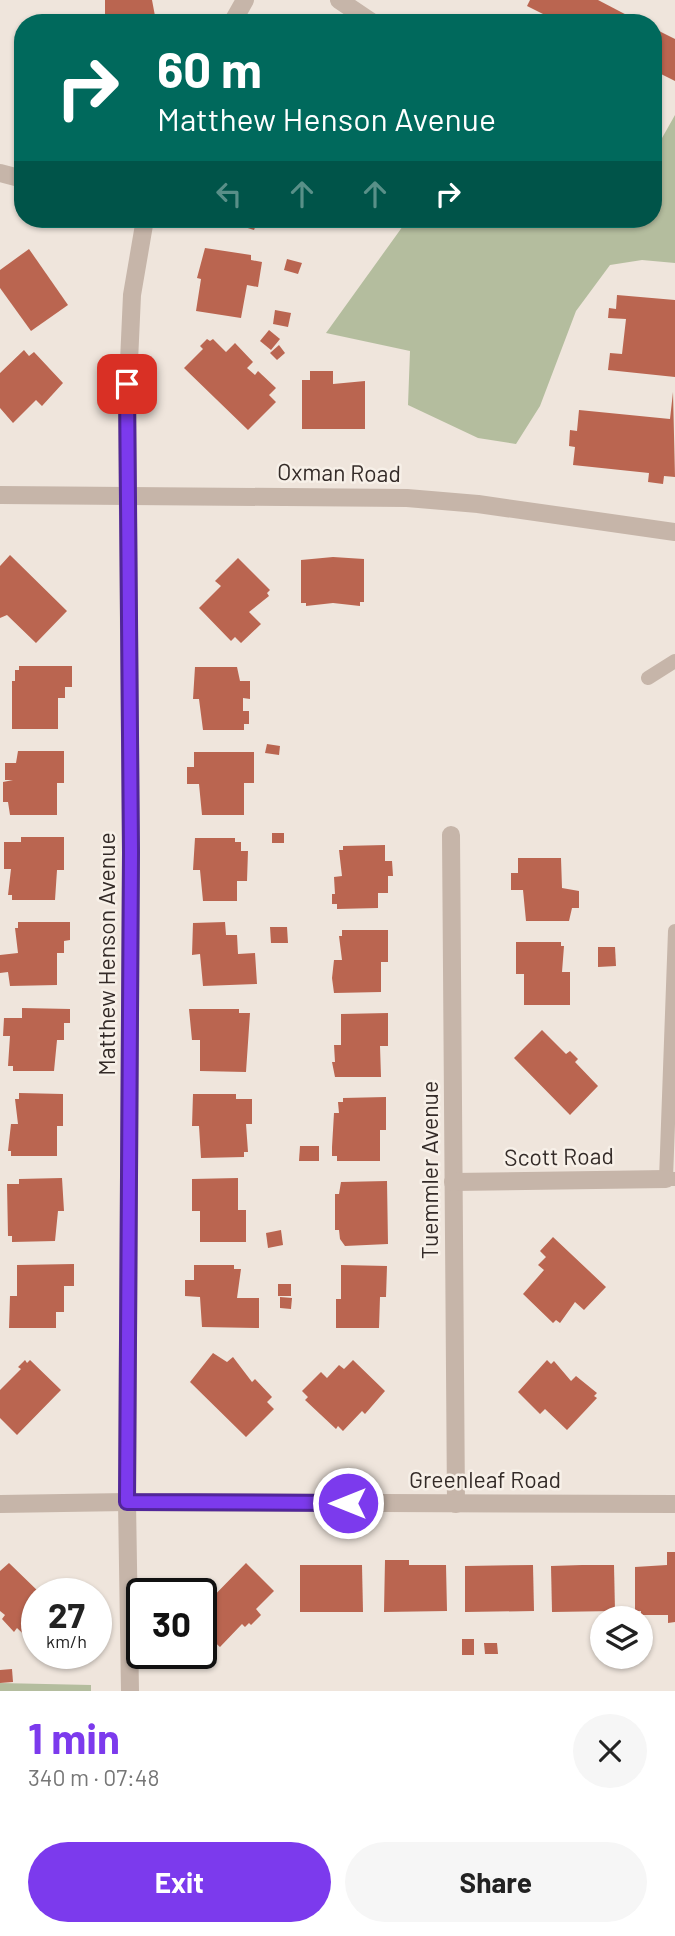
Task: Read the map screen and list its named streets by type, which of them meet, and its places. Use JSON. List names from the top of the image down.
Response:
{
  "streets": {
    "street": [
      "Oxman Road",
      "Matthew Henson Avenue",
      "Scott Road",
      "Tuemmler Avenue",
      "Greenleaf Road"
    ]
  },
  "crossings": [
    ["Oxman Road", "Matthew Henson Avenue"],
    ["Matthew Henson Avenue", "Greenleaf Road"],
    ["Scott Road", "Tuemmler Avenue"],
    ["Tuemmler Avenue", "Greenleaf Road"]
  ],
  "page": {
    "turn": ["60 m", "Matthew Henson Avenue"],
    "speed": "27 km/h",
    "limit": "30",
    "heading": ["1 min", "340 m · 07:48"],
    "buttons": ["Exit", "Share"]
  }
}
